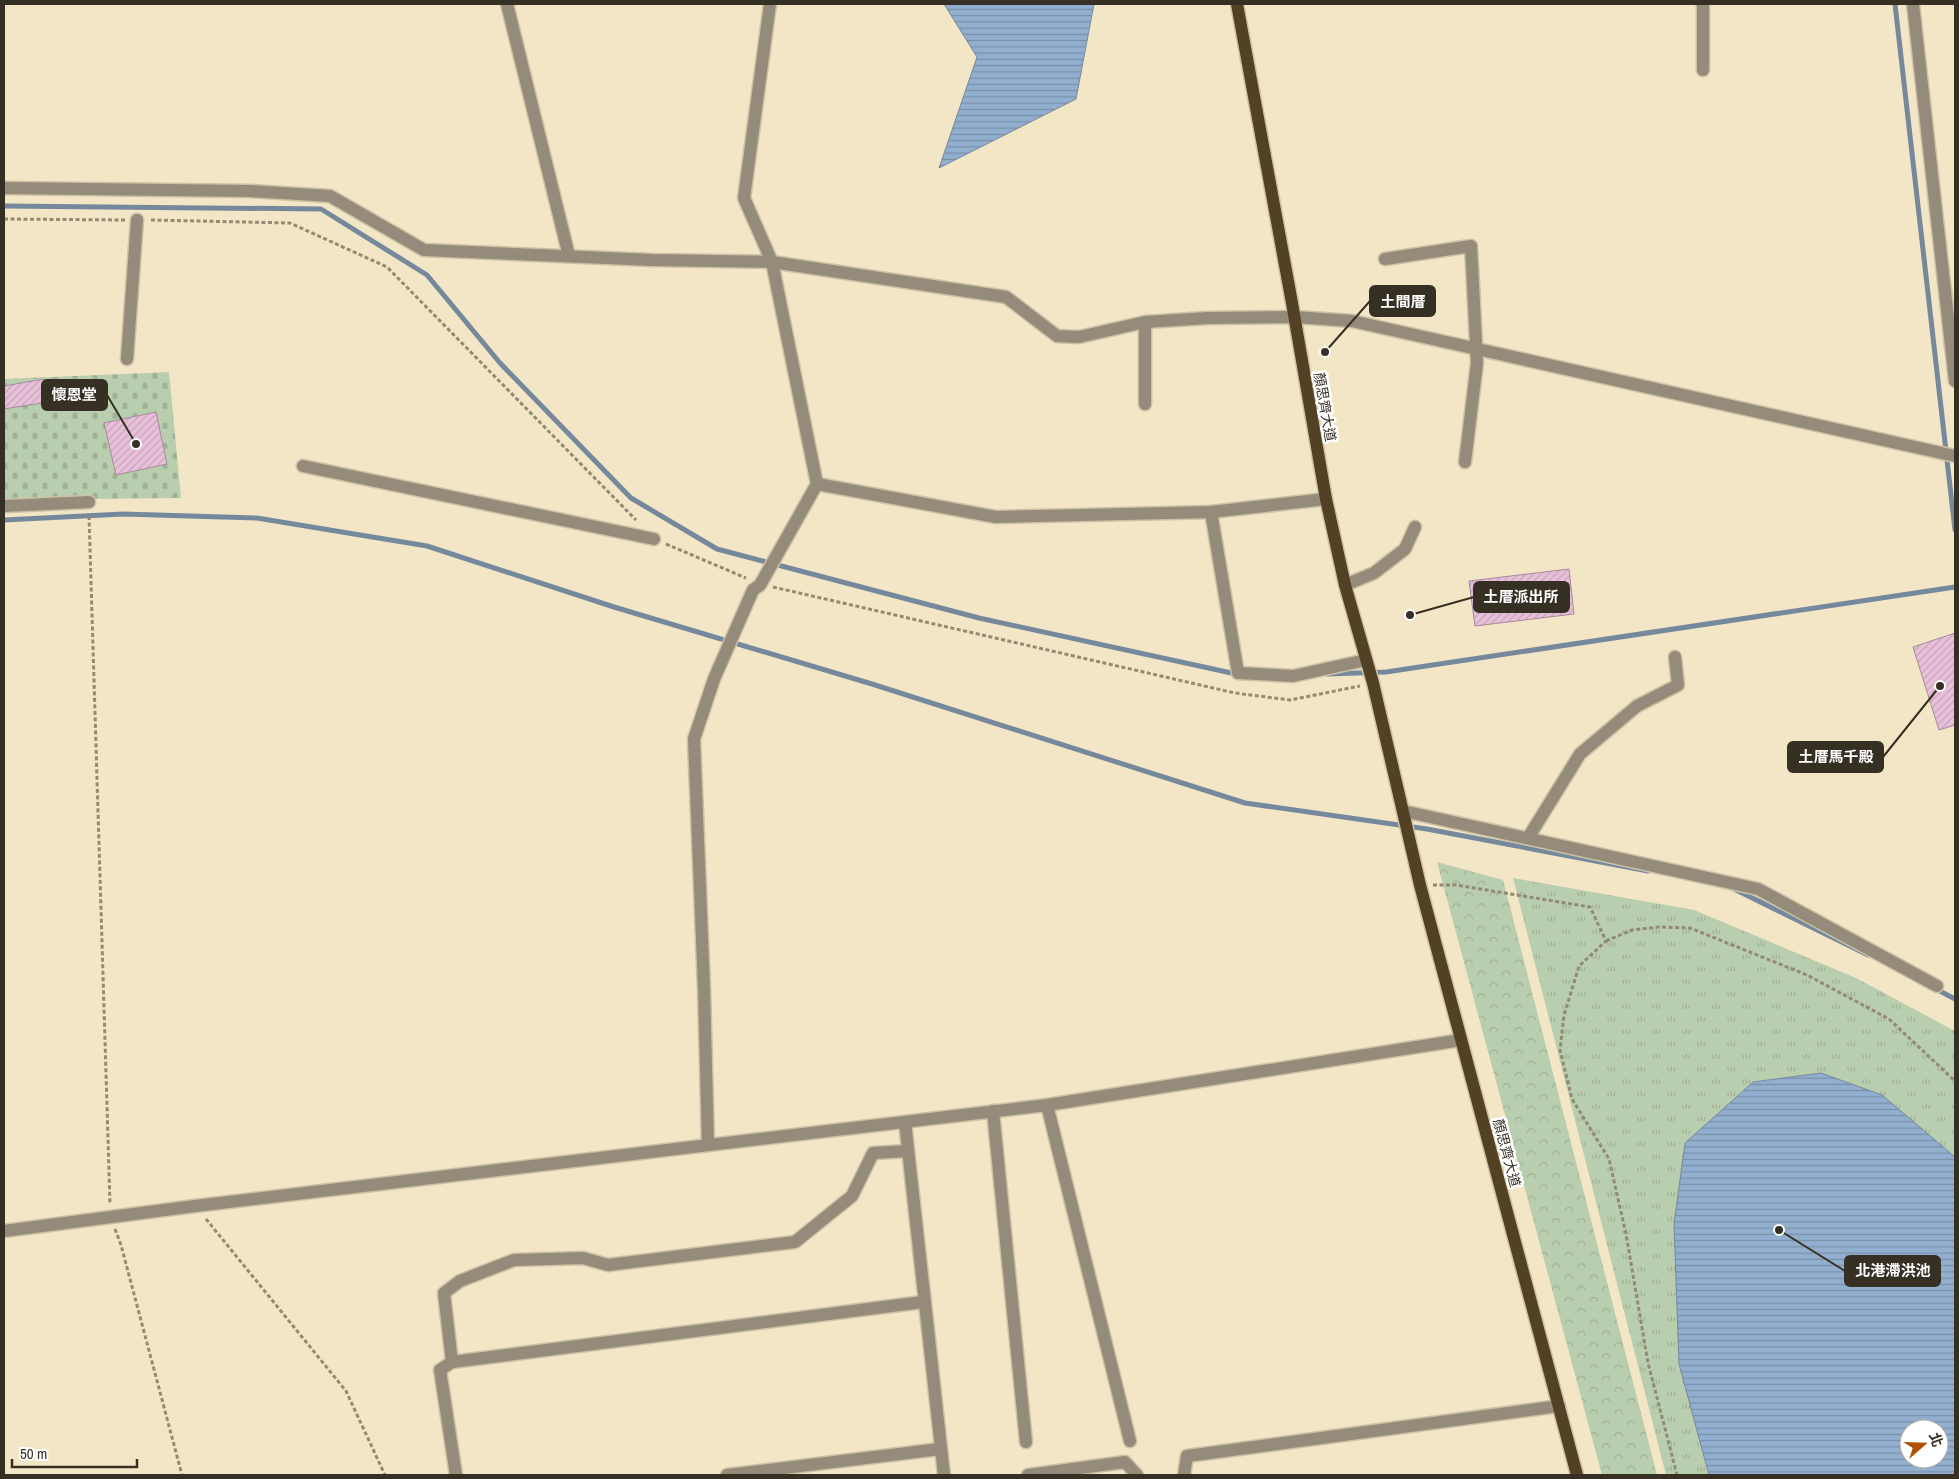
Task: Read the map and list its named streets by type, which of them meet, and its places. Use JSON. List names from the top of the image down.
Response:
{
  "streets": {
    "main road": ["顏思齊大道"]
  },
  "places": [
    "土間厝",
    "懷恩堂",
    "土厝派出所",
    "土厝馬千殿",
    "北港滯洪池"
  ],
  "scale_bar": "50 m",
  "north": "right"
}
